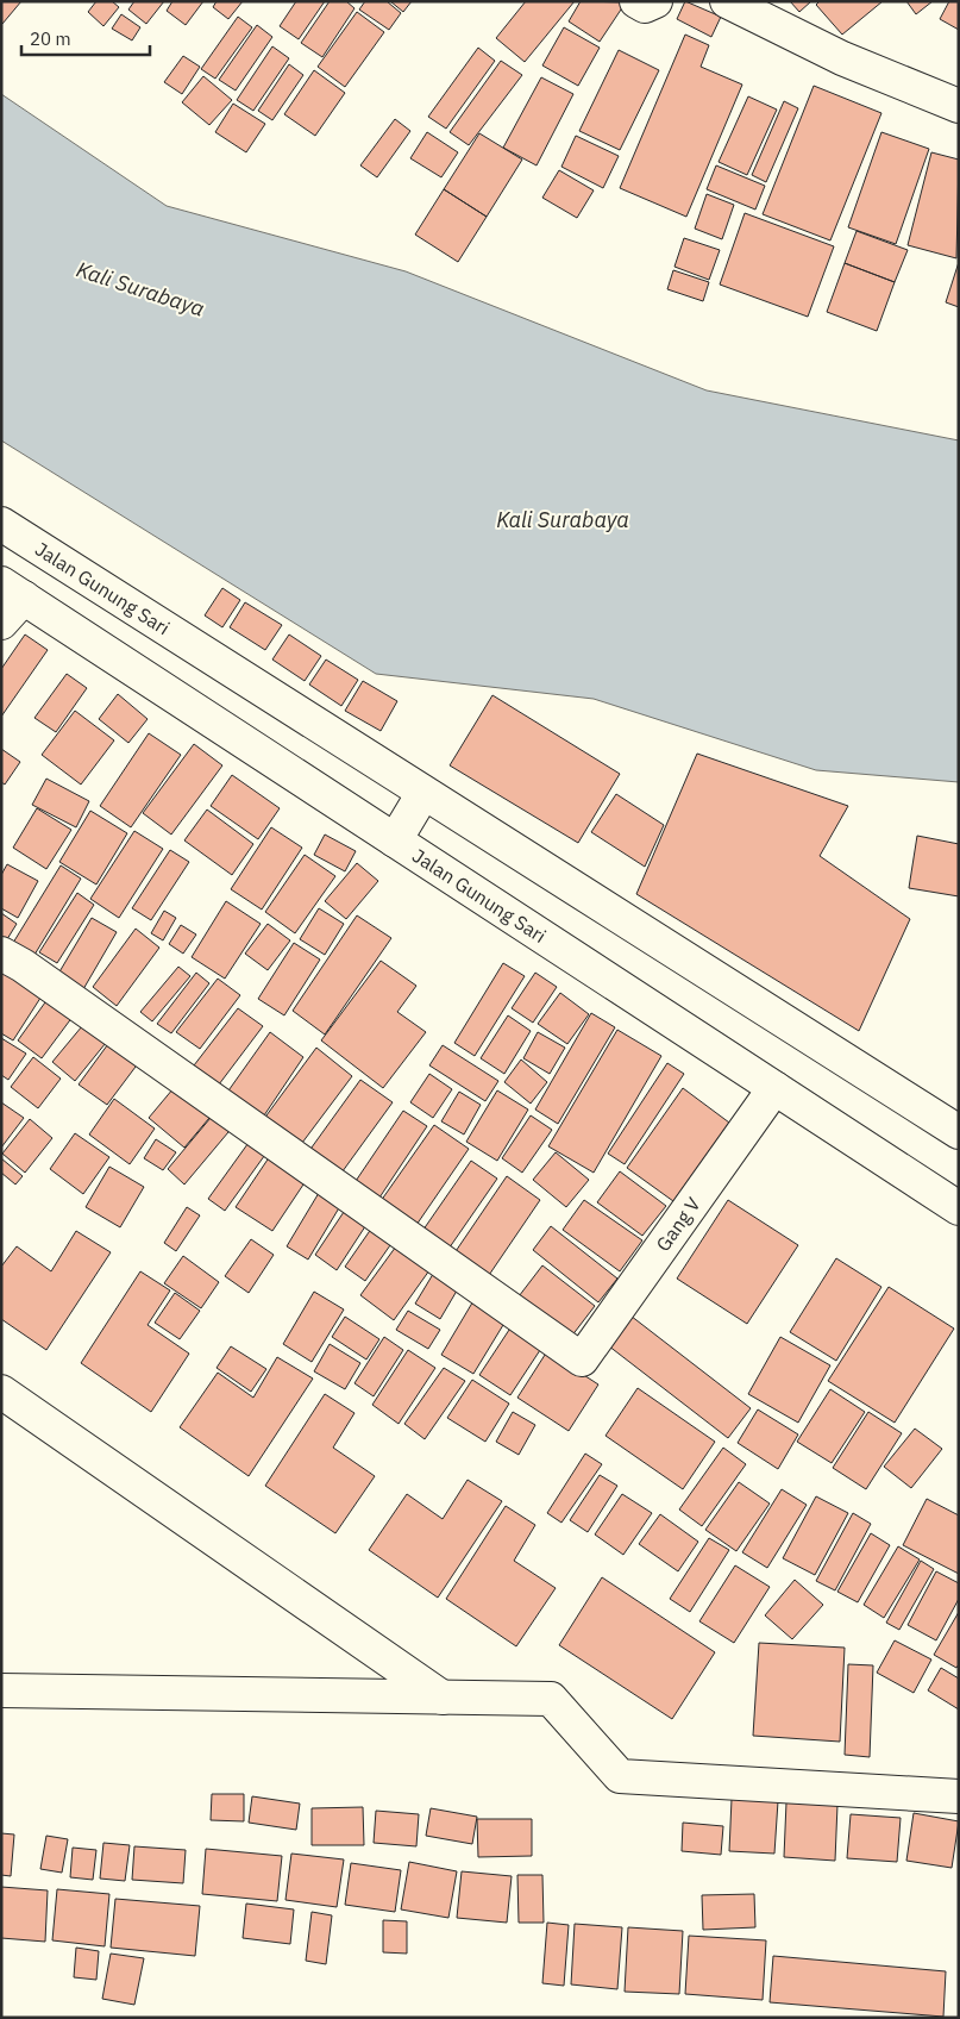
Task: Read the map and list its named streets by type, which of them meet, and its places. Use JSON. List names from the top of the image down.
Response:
{
  "streets": {
    "street": ["Jalan Gunung Sari", "Gang V"]
  },
  "crossings": [
    ["Jalan Gunung Sari", "Gang V"]
  ],
  "water": ["Kali Surabaya"],
  "scale_bar": "20 m"
}
